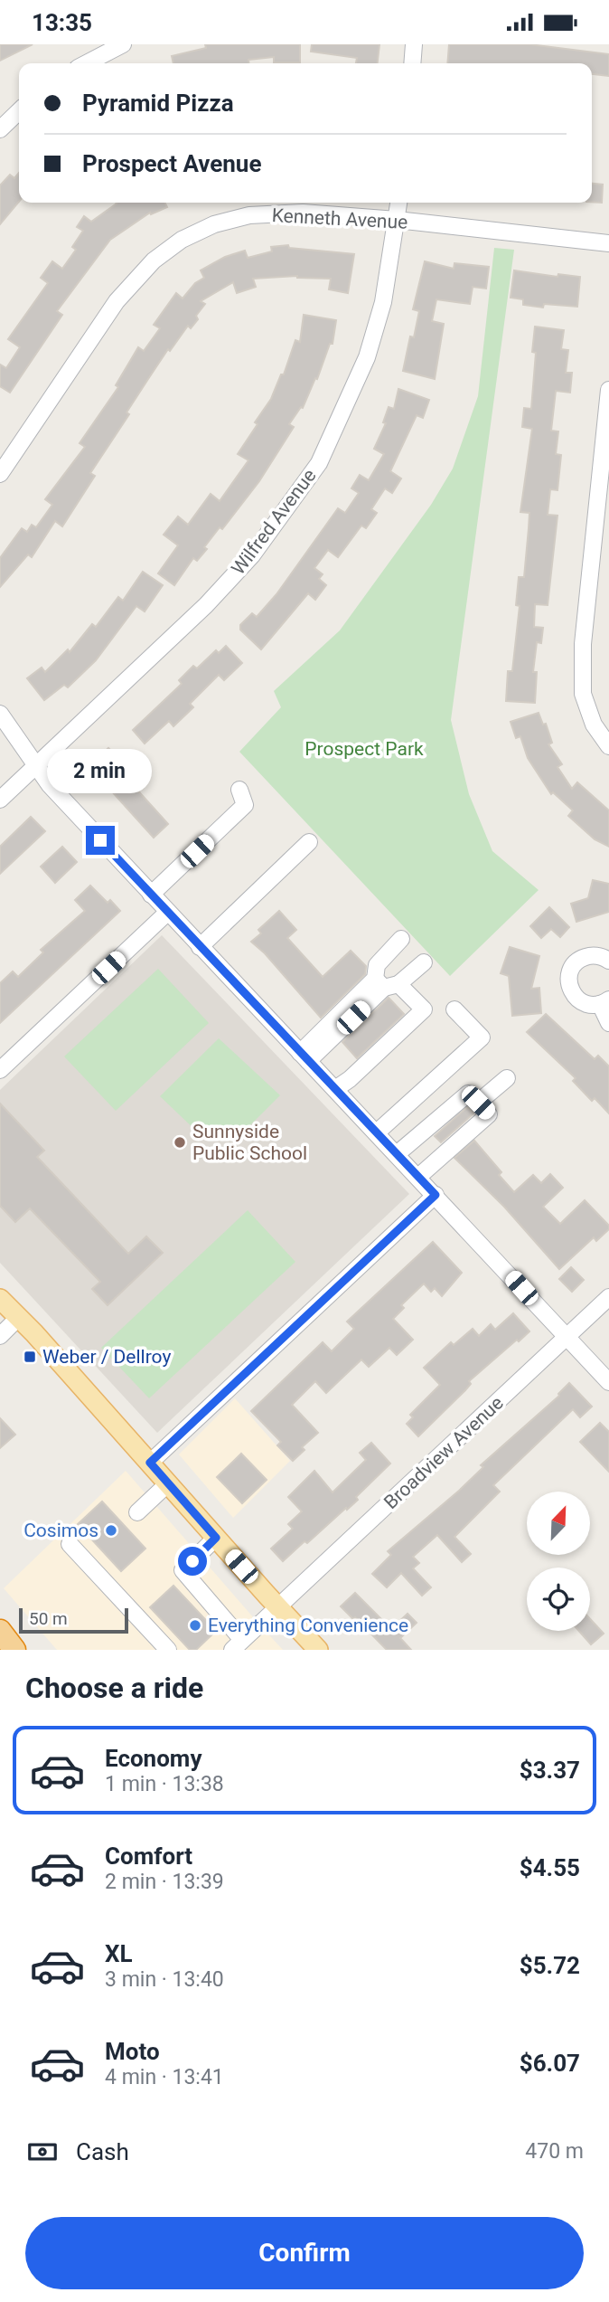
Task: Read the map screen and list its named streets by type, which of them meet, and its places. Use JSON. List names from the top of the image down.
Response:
{
  "streets": {
    "street": ["Kenneth Avenue", "Wilfred Avenue", "Broadview Avenue"]
  },
  "crossings": [
    ["Kenneth Avenue", "Wilfred Avenue"]
  ],
  "parks": ["Prospect Park"],
  "places": {
    "other": ["Sunnyside Public School", "Cosimos", "Everything Convenience"],
    "transit": ["Weber / Dellroy"]
  },
  "scale_bar": "50 m",
  "north": "top right",
  "page": {
    "status": "13:35",
    "banner": ["Pyramid Pizza", "Prospect Avenue"],
    "bubble": "2 min",
    "scale": "50 m",
    "heading": "Choose a ride",
    "list": [
      {
        "name": "Economy",
        "note": "1 min · 13:38",
        "value": "$3.37"
      },
      {
        "name": "Comfort",
        "note": "2 min · 13:39",
        "value": "$4.55"
      },
      {
        "name": "XL",
        "note": "3 min · 13:40",
        "value": "$5.72"
      },
      {
        "name": "Moto",
        "note": "4 min · 13:41",
        "value": "$6.07"
      }
    ],
    "pay": ["Cash", "470 m"],
    "buttons": "Confirm"
  }
}
